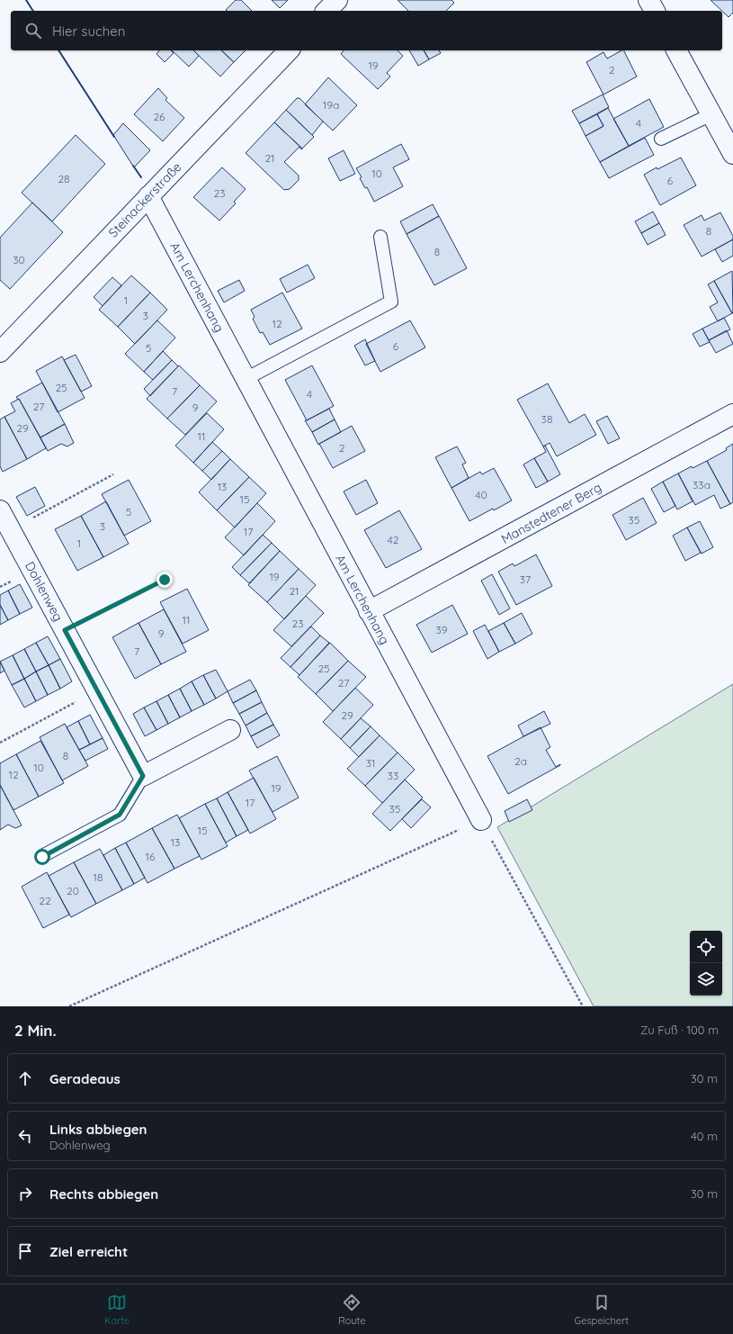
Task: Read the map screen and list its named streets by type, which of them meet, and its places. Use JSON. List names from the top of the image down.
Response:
{
  "streets": {
    "street": [
      "Steinackerstraße",
      "Am Lerchenhang",
      "Manstedtener Berg",
      "Dohlenweg"
    ]
  },
  "crossings": [
    ["Steinackerstraße", "Am Lerchenhang"],
    ["Am Lerchenhang", "Manstedtener Berg"]
  ],
  "house_numbers": [
    "19",
    "2",
    "19a",
    "26",
    "4",
    "21",
    "10",
    "28",
    "6",
    "23",
    "8",
    "8",
    "30",
    "1",
    "3",
    "12",
    "6",
    "5",
    "25",
    "7",
    "4",
    "27",
    "9",
    "38",
    "29",
    "11",
    "2",
    "33a",
    "13",
    "40",
    "15",
    "5",
    "35",
    "3",
    "17",
    "42",
    "1",
    "19",
    "37",
    "21",
    "11",
    "23",
    "39",
    "9",
    "7",
    "25",
    "27",
    "29",
    "8",
    "2a",
    "31",
    "10",
    "12",
    "33",
    "19",
    "17",
    "35",
    "15",
    "13",
    "16",
    "18",
    "20",
    "22"
  ],
  "page": {
    "search": "Hier suchen",
    "heading": ["2 Min.", "Zu Fuß · 100 m"],
    "list": [
      ["Geradeaus", "30 m"],
      ["Links abbiegen", "Dohlenweg", "40 m"],
      ["Rechts abbiegen", "30 m"],
      "Ziel erreicht"
    ],
    "nav": ["Karte", "Route", "Gespeichert"]
  }
}
